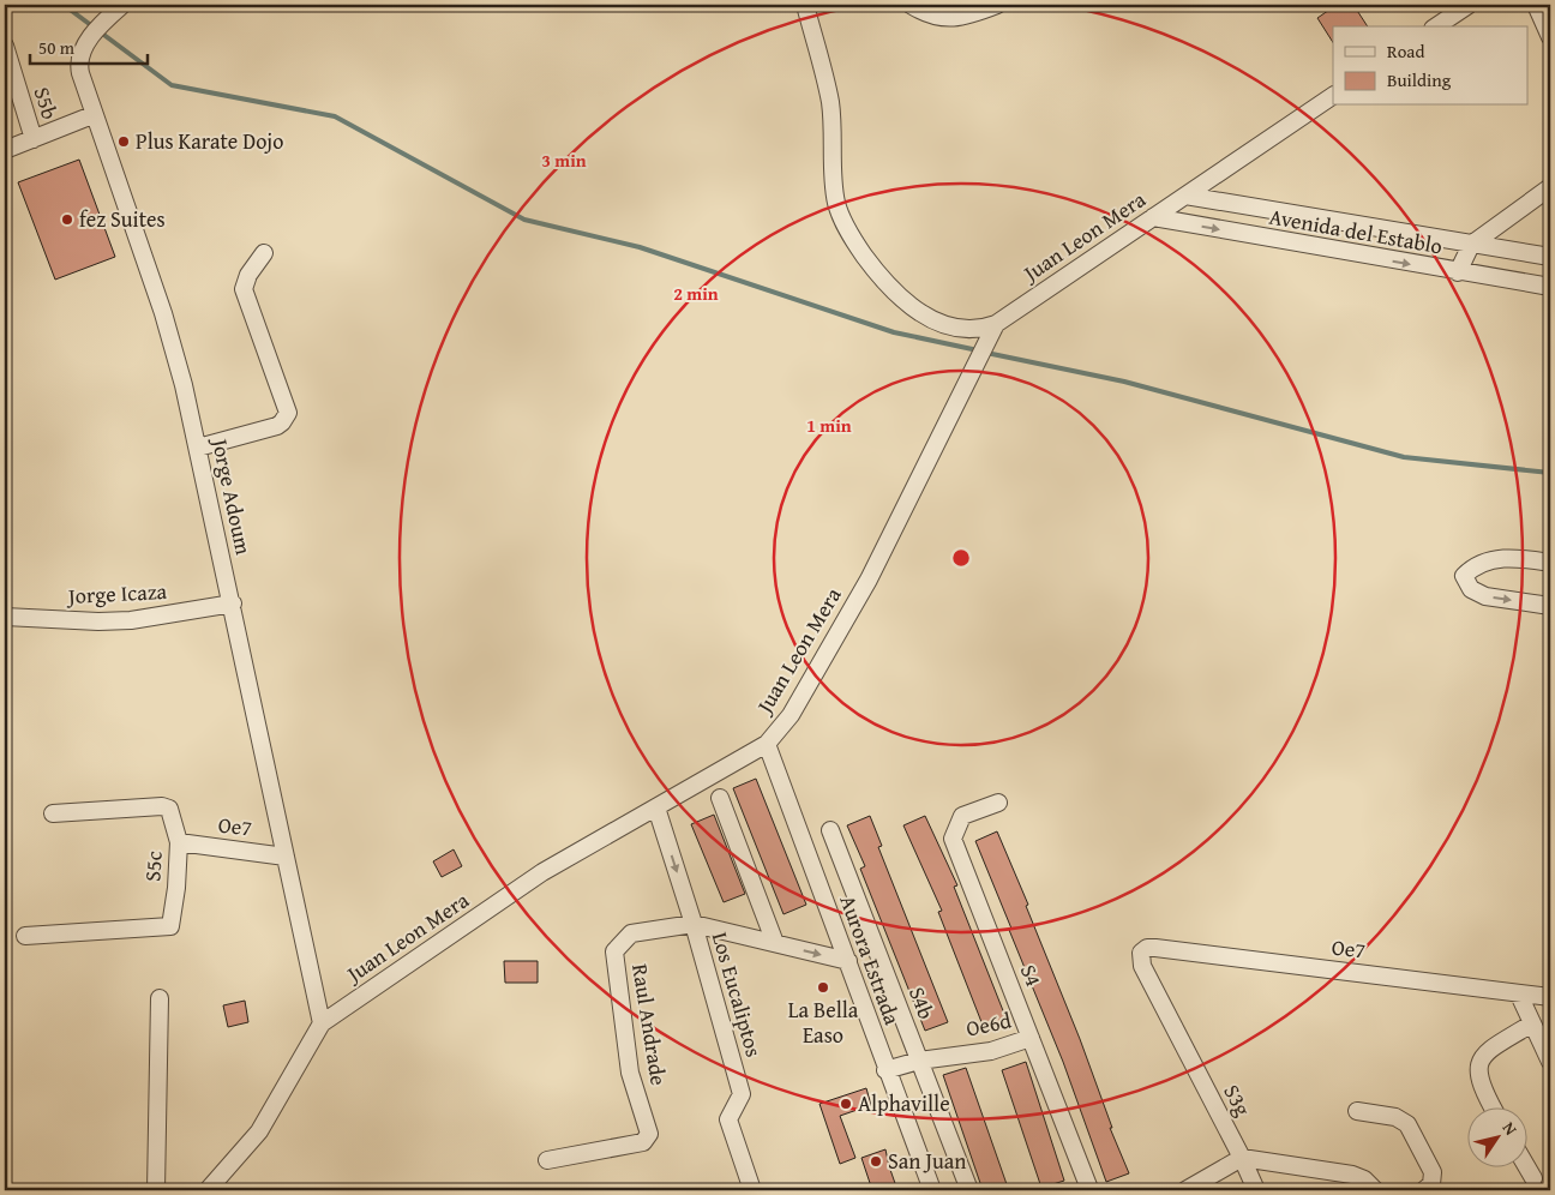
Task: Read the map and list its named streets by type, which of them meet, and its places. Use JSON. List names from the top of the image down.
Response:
{
  "streets": {
    "street": [
      "S5b",
      "Avenida del Establo",
      "Juan Leon Mera",
      "Jorge Adoum",
      "Jorge Icaza",
      "Oe7",
      "S5c",
      "Aurora Estrada",
      "S4",
      "Los Eucaliptos",
      "S4b",
      "Raul Andrade",
      "Oe6d",
      "S3g"
    ]
  },
  "crossings": [
    ["Avenida del Establo", "Juan Leon Mera"],
    ["Juan Leon Mera", "Jorge Adoum"],
    ["Juan Leon Mera", "Aurora Estrada"],
    ["Juan Leon Mera", "Los Eucaliptos"],
    ["Jorge Adoum", "Jorge Icaza"],
    ["Jorge Adoum", "Oe7"],
    ["Oe7", "S5c"],
    ["Oe7", "S3g"],
    ["Aurora Estrada", "Raul Andrade"],
    ["Aurora Estrada", "Oe6d"],
    ["S4", "Oe6d"],
    ["Los Eucaliptos", "Raul Andrade"],
    ["S4b", "Oe6d"]
  ],
  "places": [
    "Plus Karate Dojo",
    "fez Suites",
    "La Bella Easo",
    "Alphaville",
    "San Juan"
  ],
  "legend": ["Road", "Building"],
  "scale_bar": "50 m",
  "north": "top right",
  "rings": ["3 min", "2 min", "1 min"]
}
